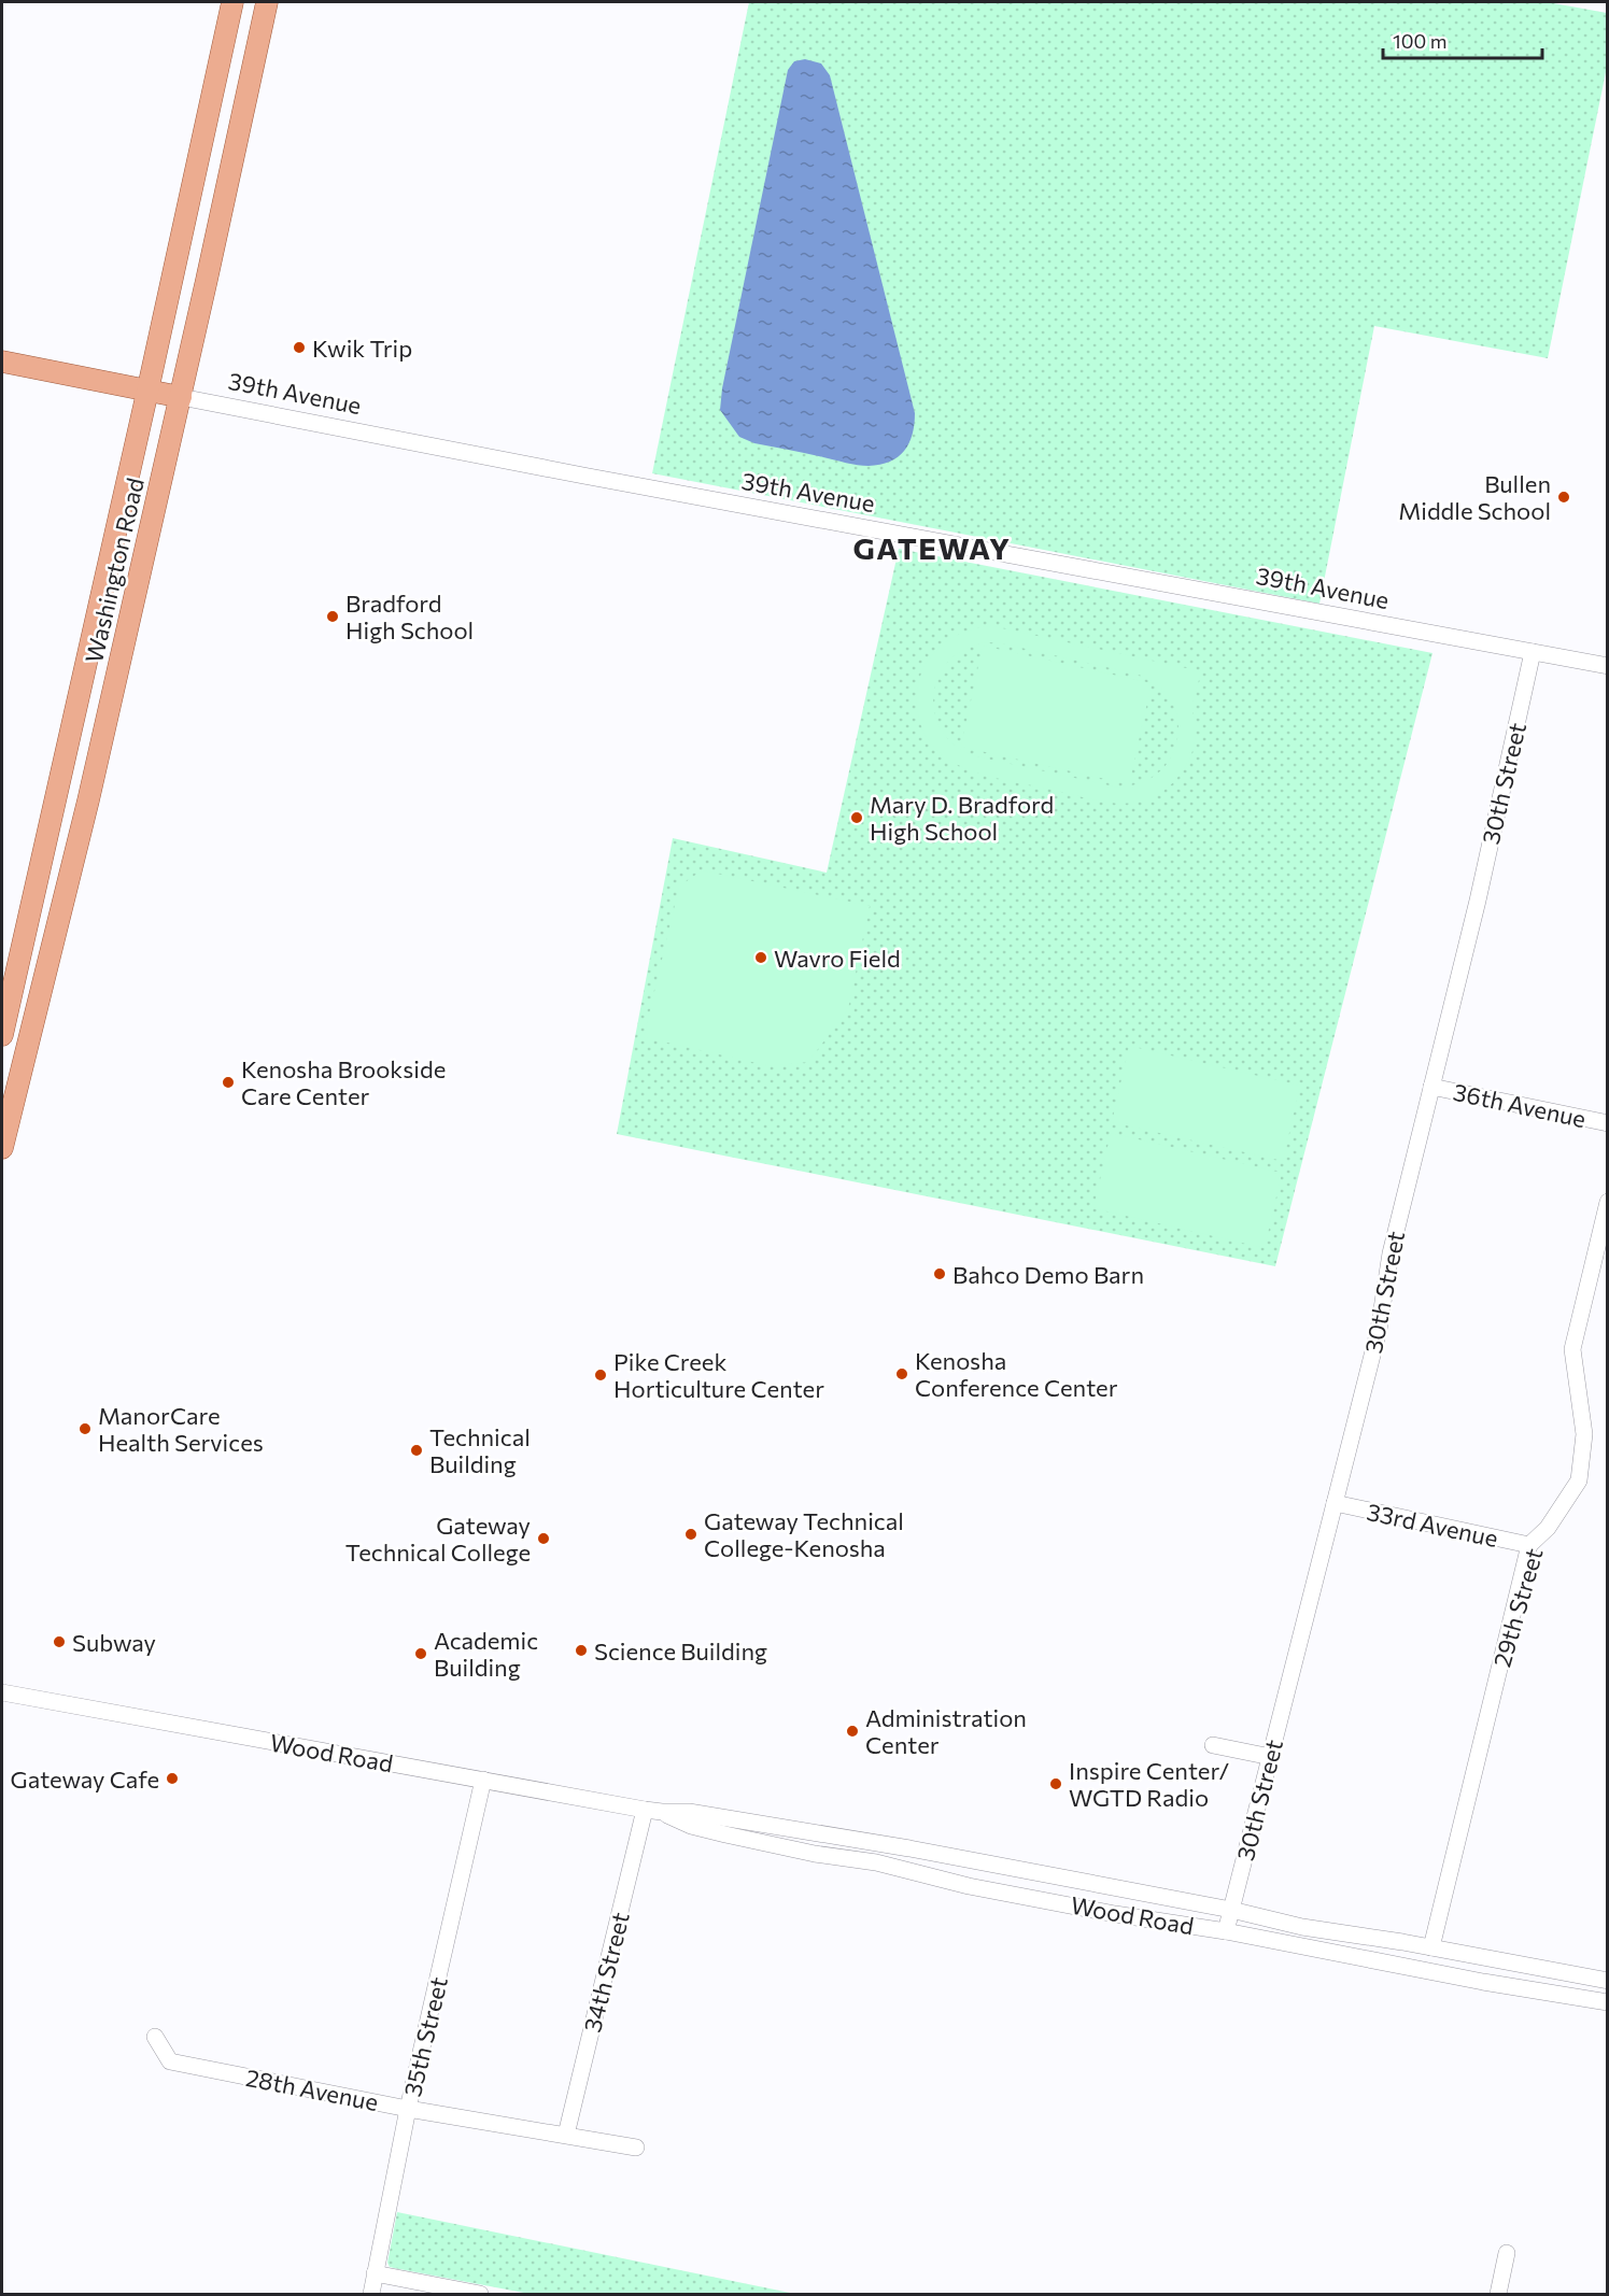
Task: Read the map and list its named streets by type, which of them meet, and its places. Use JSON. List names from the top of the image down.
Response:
{
  "streets": {
    "main road": ["39th Avenue", "Washington Road"],
    "street": [
      "30th Street",
      "36th Avenue",
      "33rd Avenue",
      "29th Street",
      "Wood Road",
      "34th Street",
      "35th Street",
      "28th Avenue"
    ]
  },
  "crossings": [
    ["39th Avenue", "Washington Road"],
    ["39th Avenue", "30th Street"],
    ["30th Street", "36th Avenue"],
    ["30th Street", "33rd Avenue"],
    ["30th Street", "Wood Road"],
    ["33rd Avenue", "29th Street"],
    ["29th Street", "Wood Road"],
    ["Wood Road", "34th Street"],
    ["Wood Road", "35th Street"],
    ["34th Street", "28th Avenue"],
    ["35th Street", "28th Avenue"]
  ],
  "districts": ["GATEWAY"],
  "places": [
    "Kwik Trip",
    "Bullen Middle School",
    "Bradford High School",
    "Mary D. Bradford High School",
    "Wavro Field",
    "Kenosha Brookside Care Center",
    "Bahco Demo Barn",
    "Kenosha Conference Center",
    "Pike Creek Horticulture Center",
    "ManorCare Health Services",
    "Technical Building",
    "Gateway Technical College-Kenosha",
    "Gateway Technical College",
    "Subway",
    "Science Building",
    "Academic Building",
    "Administration Center",
    "Gateway Cafe",
    "Inspire Center/ WGTD Radio"
  ],
  "scale_bar": "100 m"
}
